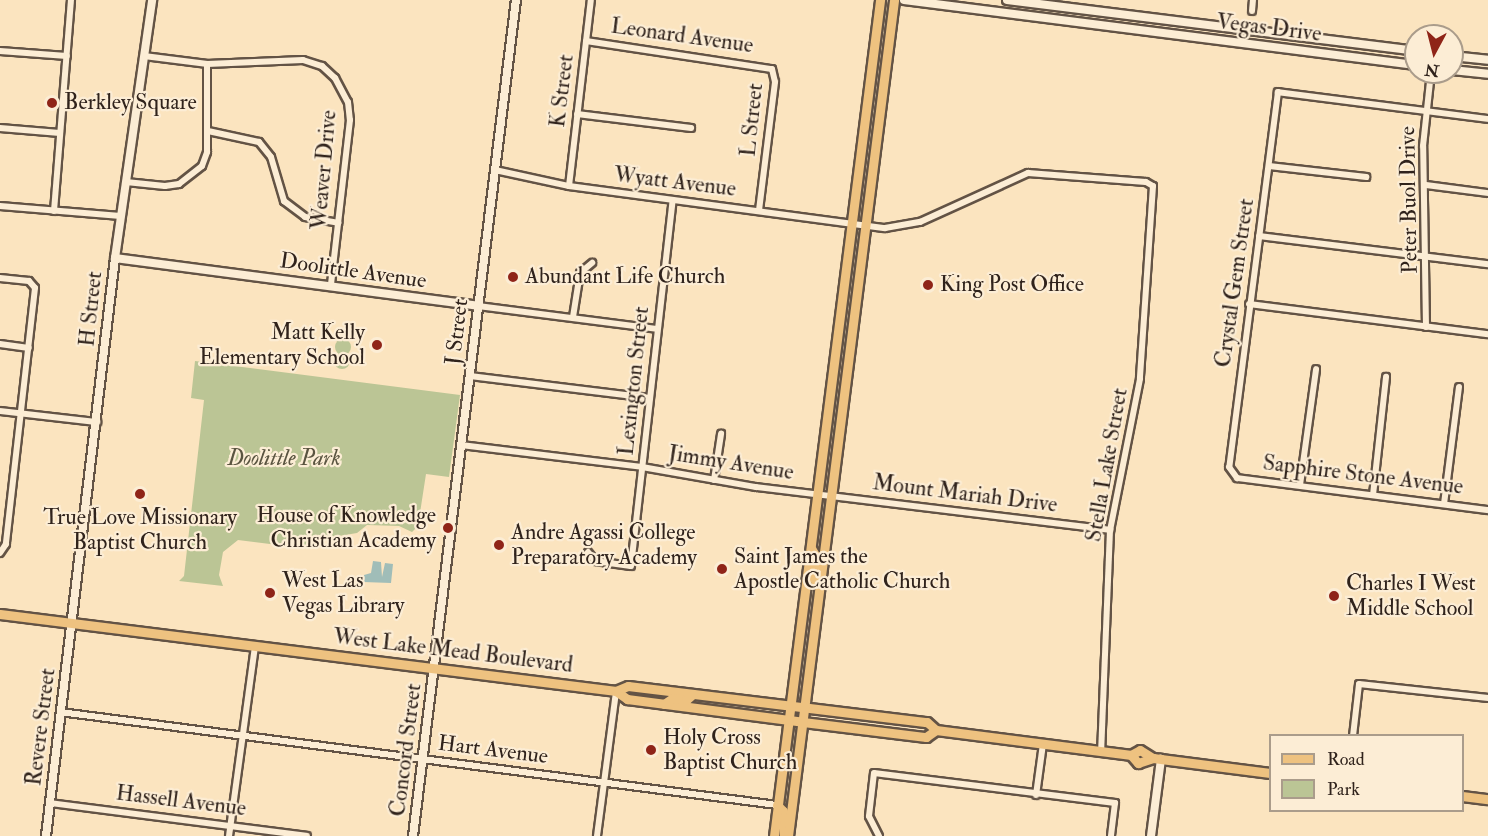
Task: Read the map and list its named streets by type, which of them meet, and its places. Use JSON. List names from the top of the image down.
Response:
{
  "streets": {
    "main road": ["West Lake Mead Boulevard"],
    "street": [
      "Vegas Drive",
      "Leonard Avenue",
      "K Street",
      "L Street",
      "Weaver Drive",
      "Wyatt Avenue",
      "Peter Buol Drive",
      "Doolittle Avenue",
      "Crystal Gem Street",
      "H Street",
      "J Street",
      "Lexington Street",
      "Jimmy Avenue",
      "Stella Lake Street",
      "Sapphire Stone Avenue",
      "Mount Mariah Drive",
      "Revere Street",
      "Concord Street",
      "Hart Avenue",
      "Hassell Avenue"
    ]
  },
  "crossings": [
    ["Leonard Avenue", "K Street"],
    ["Leonard Avenue", "L Street"],
    ["K Street", "Wyatt Avenue"],
    ["L Street", "Wyatt Avenue"],
    ["Weaver Drive", "Doolittle Avenue"],
    ["Weaver Drive", "H Street"],
    ["Wyatt Avenue", "J Street"],
    ["Wyatt Avenue", "Lexington Street"],
    ["Wyatt Avenue", "Stella Lake Street"],
    ["Peter Buol Drive", "Crystal Gem Street"],
    ["Doolittle Avenue", "H Street"],
    ["Doolittle Avenue", "J Street"],
    ["Doolittle Avenue", "Lexington Street"],
    ["Crystal Gem Street", "Sapphire Stone Avenue"],
    ["H Street", "West Lake Mead Boulevard"],
    ["H Street", "Revere Street"],
    ["J Street", "Jimmy Avenue"],
    ["J Street", "West Lake Mead Boulevard"],
    ["J Street", "Concord Street"],
    ["Lexington Street", "Jimmy Avenue"],
    ["Jimmy Avenue", "Mount Mariah Drive"],
    ["Stella Lake Street", "Mount Mariah Drive"],
    ["Stella Lake Street", "West Lake Mead Boulevard"],
    ["West Lake Mead Boulevard", "Revere Street"],
    ["West Lake Mead Boulevard", "Concord Street"],
    ["Revere Street", "Hart Avenue"],
    ["Revere Street", "Hassell Avenue"],
    ["Concord Street", "Hart Avenue"]
  ],
  "parks": ["Doolittle Park"],
  "places": [
    "Berkley Square",
    "Abundant Life Church",
    "King Post Office",
    "Matt Kelly Elementary School",
    "True Love Missionary Baptist Church",
    "House of Knowledge Christian Academy",
    "Andre Agassi College Preparatory Academy",
    "Saint James the Apostle Catholic Church",
    "West Las Vegas Library",
    "Charles I West Middle School",
    "Holy Cross Baptist Church"
  ],
  "legend": ["Road", "Park"],
  "north": "bottom"
}
